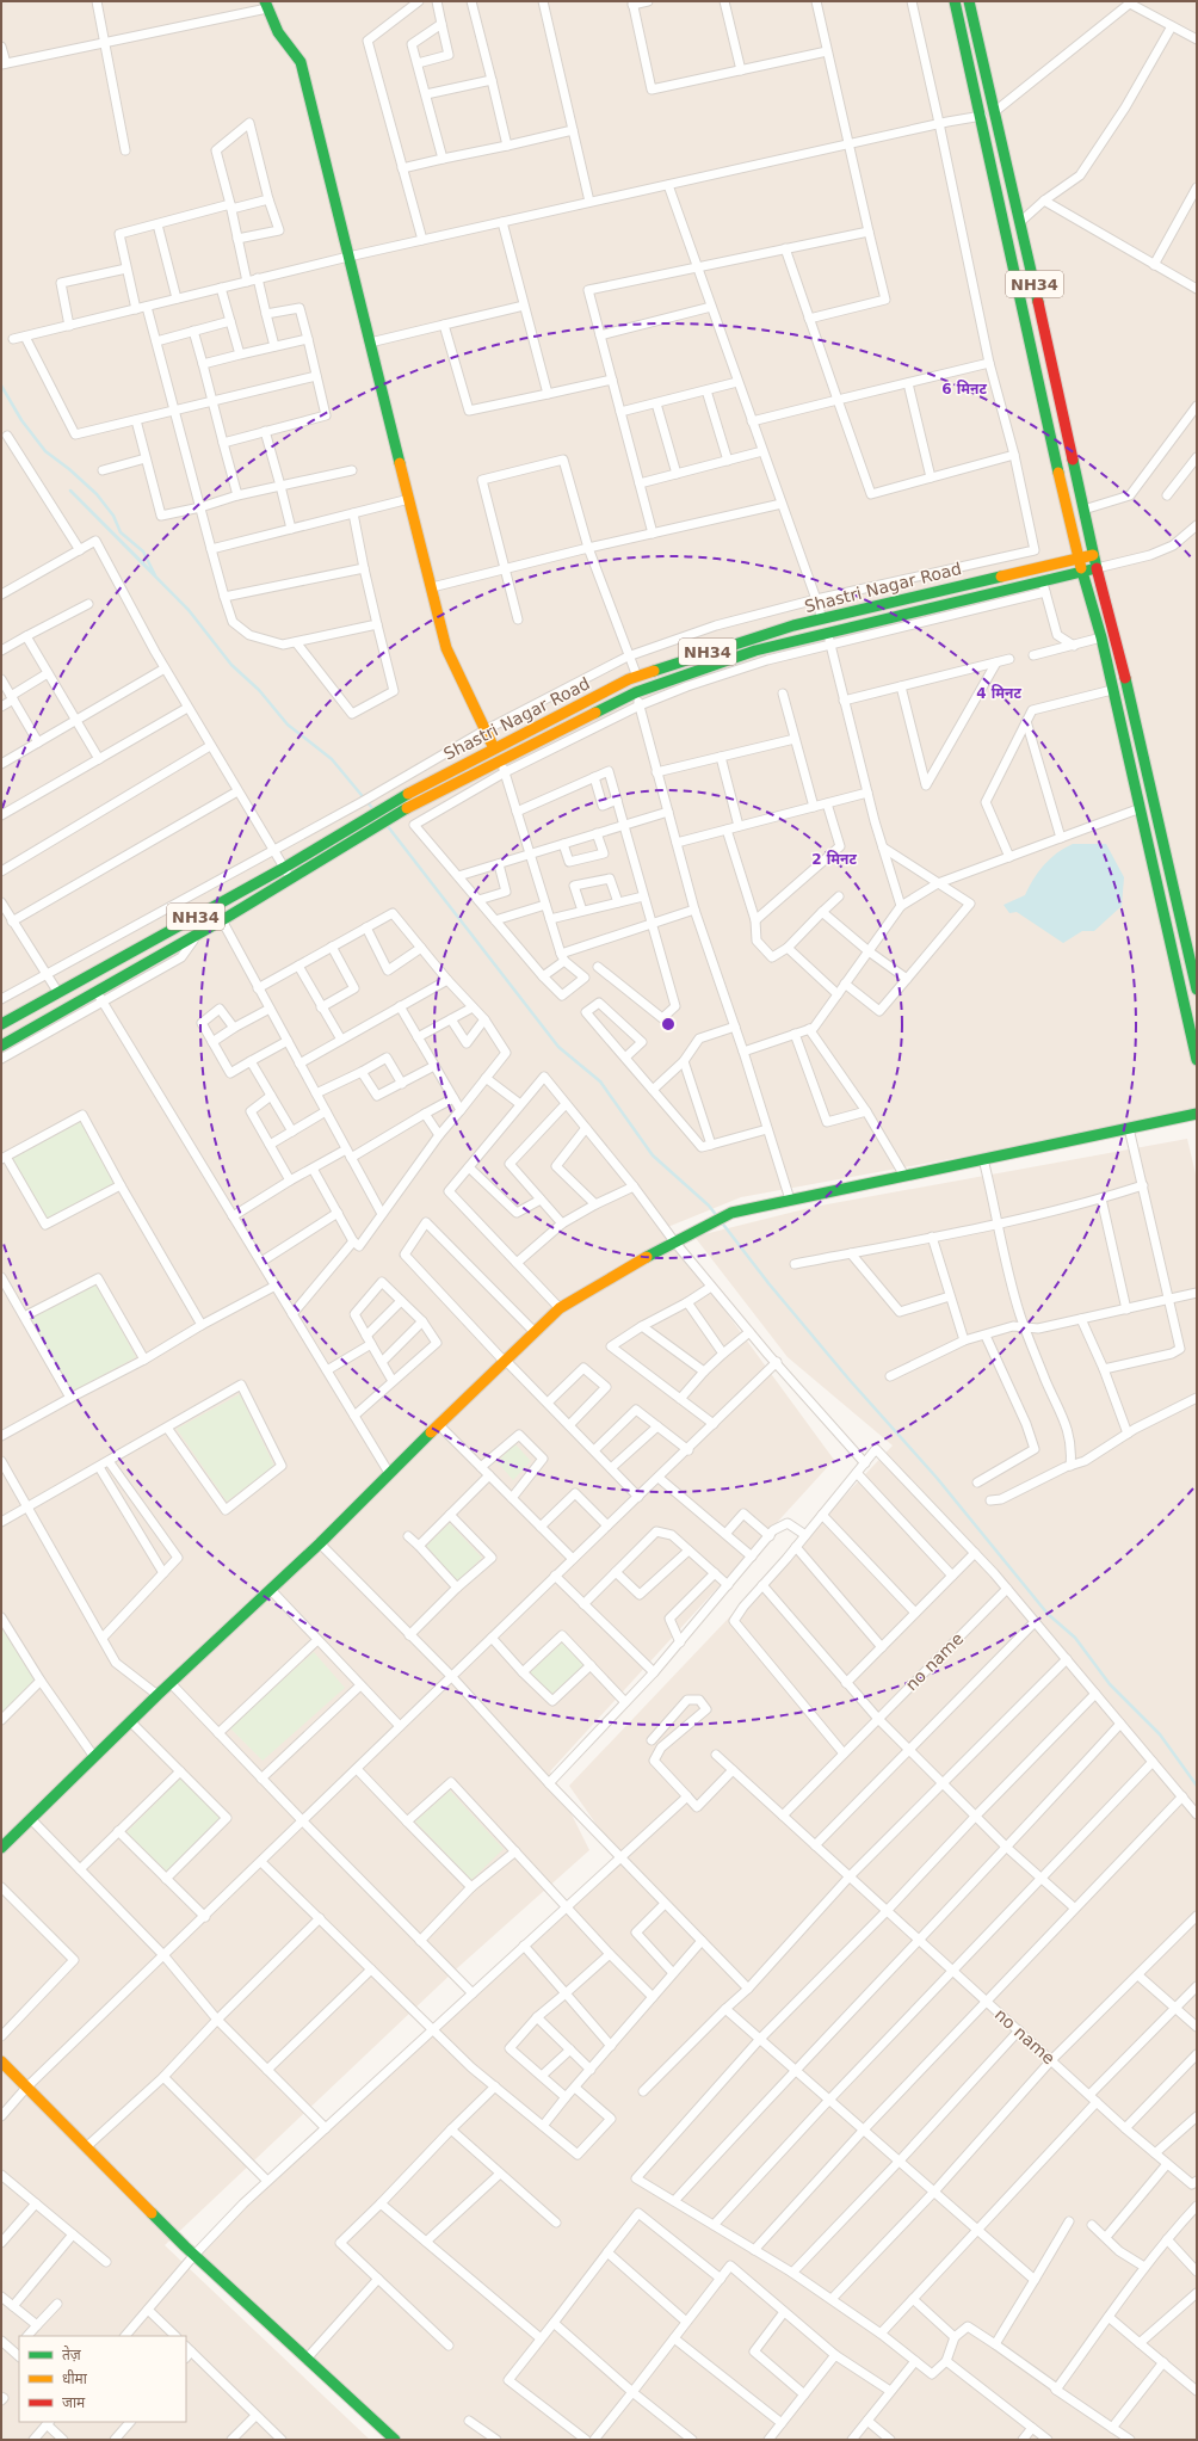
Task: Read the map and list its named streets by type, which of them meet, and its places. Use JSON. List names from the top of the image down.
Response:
{
  "streets": {
    "main road": ["NH34", "Shastri Nagar Road"],
    "street": ["no name"]
  },
  "crossings": [
    ["NH34", "Shastri Nagar Road"]
  ],
  "legend": ["तेज़", "धीमा", "जाम"],
  "rings": ["6 मिनट", "4 मिनट", "2 मिनट"]
}
